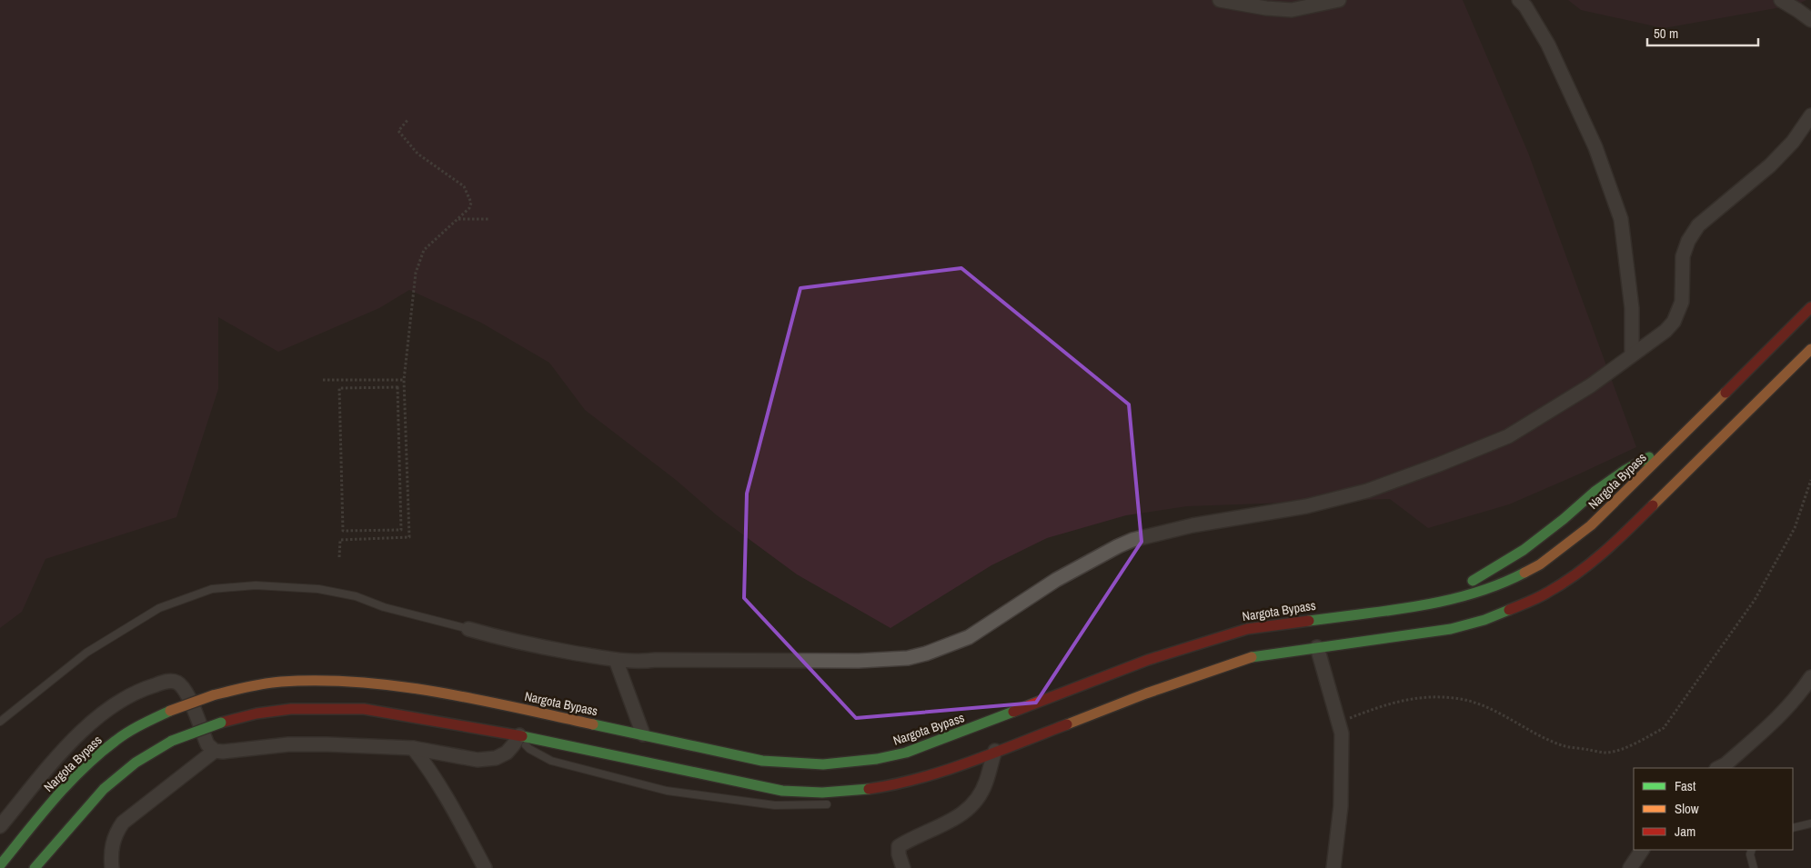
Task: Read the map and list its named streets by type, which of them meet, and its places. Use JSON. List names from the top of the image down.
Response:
{
  "streets": {
    "highway": ["Nargota Bypass"]
  },
  "legend": ["Fast", "Slow", "Jam"],
  "scale_bar": "50 m"
}
